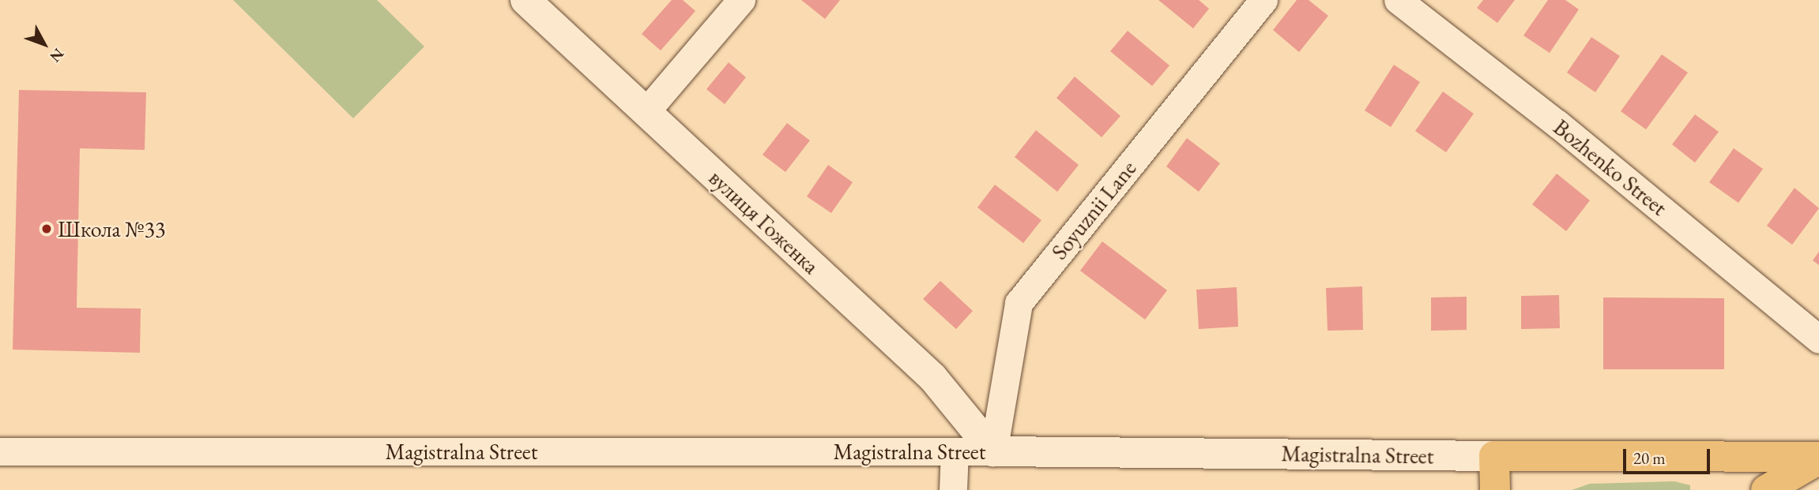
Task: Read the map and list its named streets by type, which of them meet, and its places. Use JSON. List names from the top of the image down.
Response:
{
  "streets": {
    "main road": ["Magistralna Street"],
    "street": ["Bozhenko Street", "Soyuznii Lane", "вулиця Гоженка"]
  },
  "crossings": [
    ["Soyuznii Lane", "вулиця Гоженка"],
    ["Soyuznii Lane", "Magistralna Street"],
    ["вулиця Гоженка", "Magistralna Street"]
  ],
  "places": ["Школа №33"],
  "scale_bar": "20 m",
  "north": "bottom right"
}
